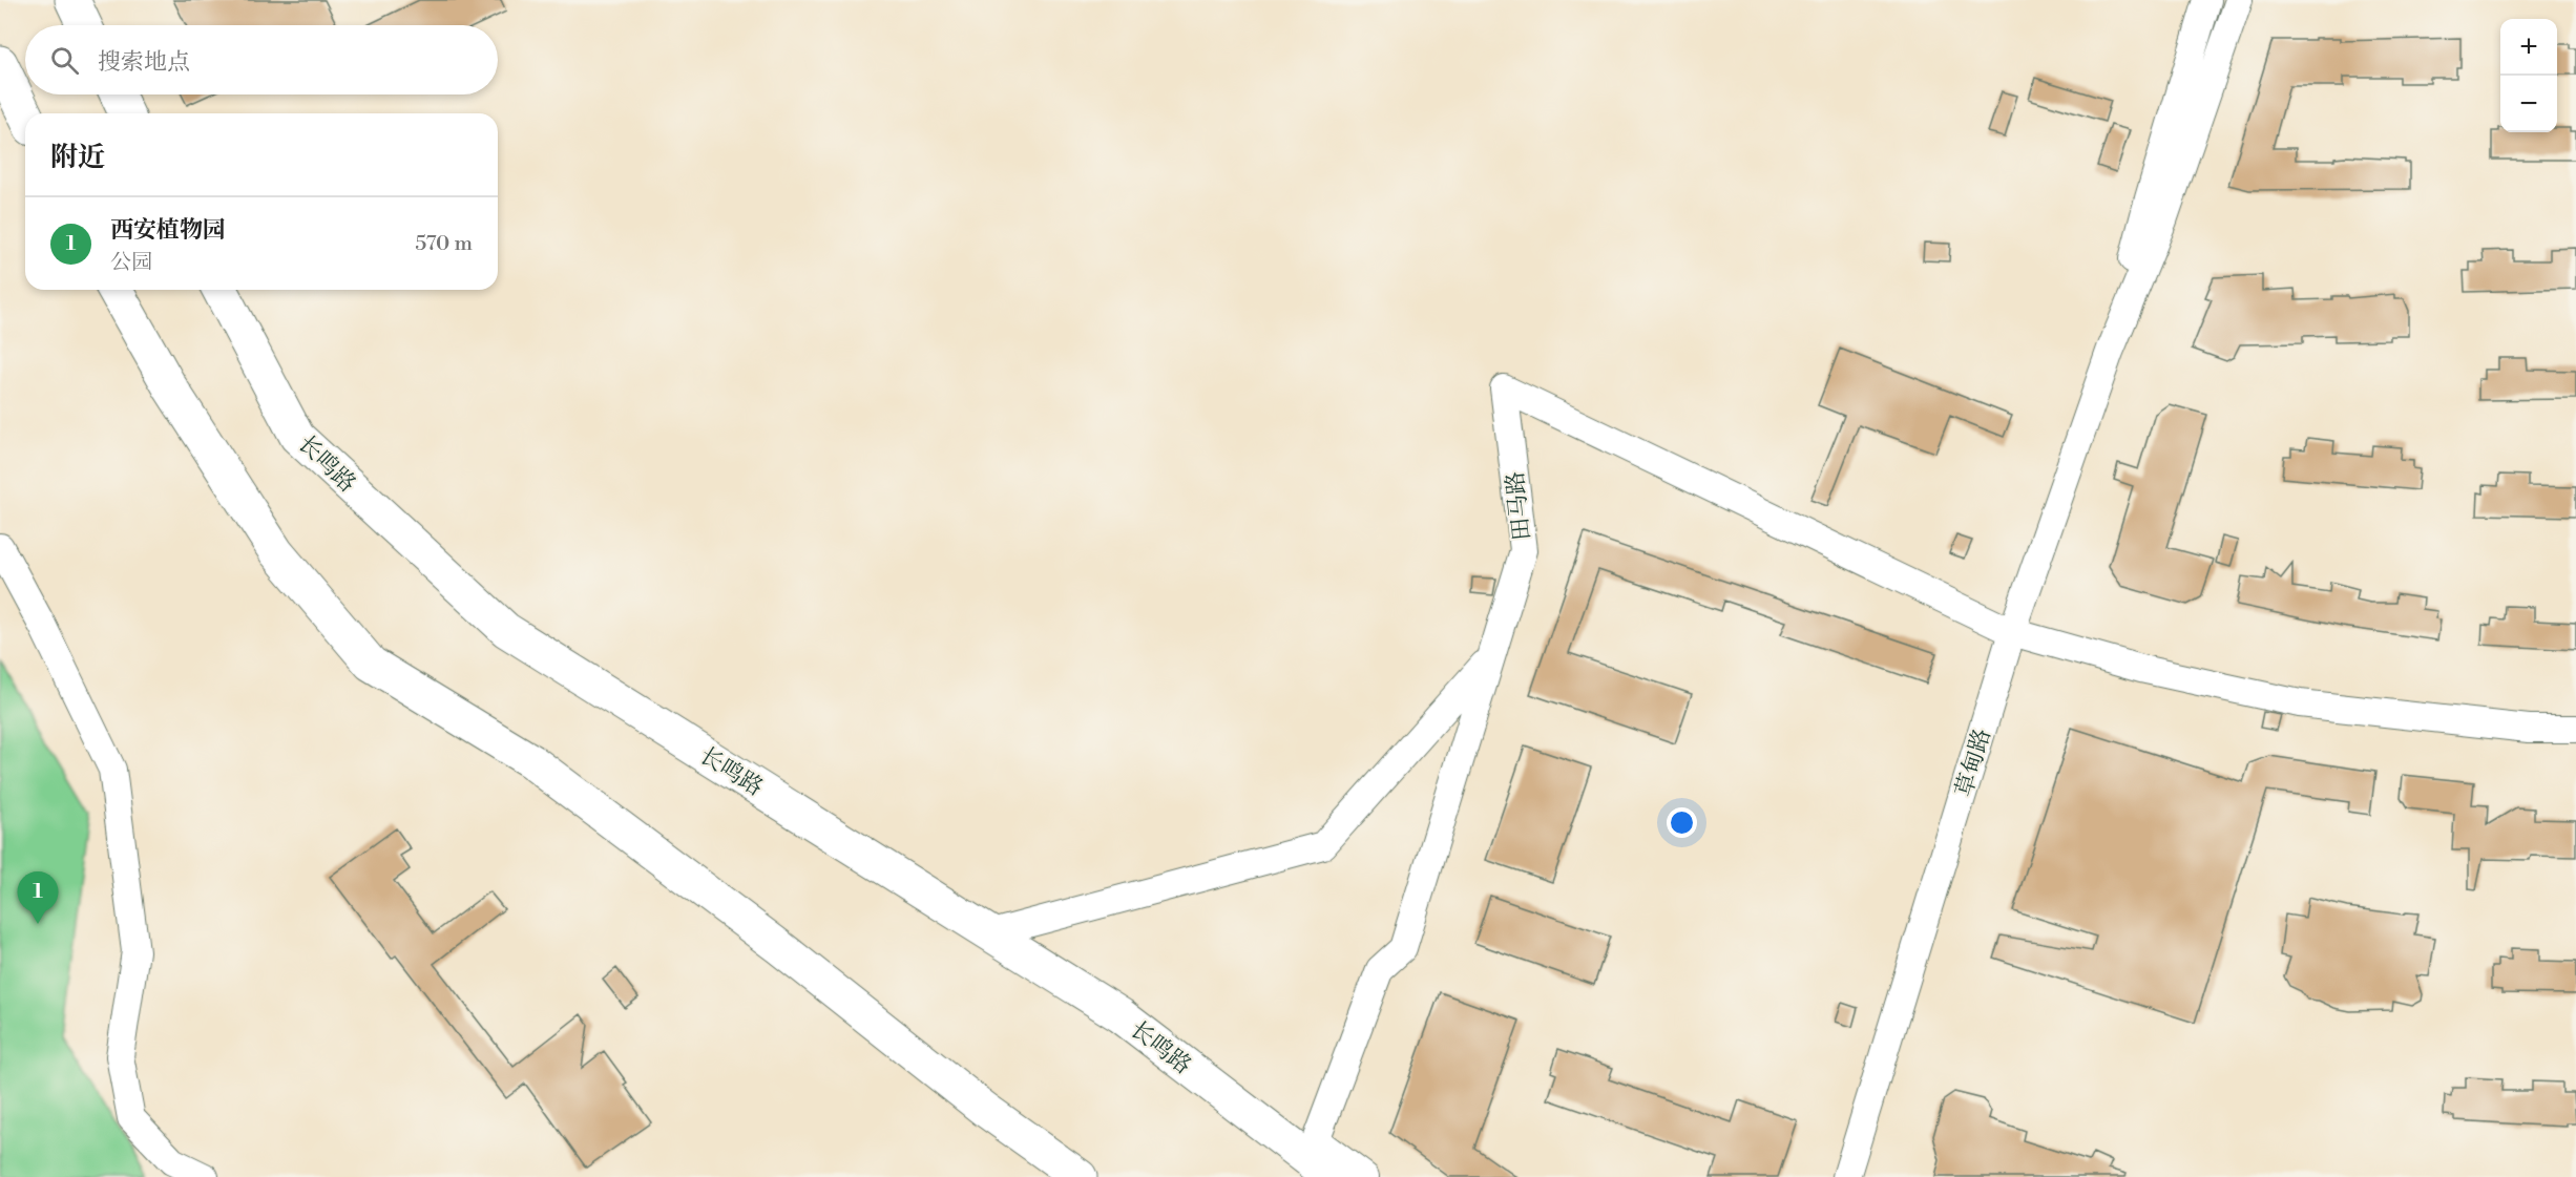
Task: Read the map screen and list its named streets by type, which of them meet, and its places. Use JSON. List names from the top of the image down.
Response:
{
  "streets": {
    "main road": ["长鸣路"],
    "street": ["田马路", "草甸路"]
  },
  "crossings": [
    ["田马路", "草甸路"]
  ],
  "page": {
    "map_buttons": ["+", "−"],
    "search": "搜索地点",
    "heading": "附近",
    "list": [
      {
        "mark": "1",
        "name": "西安植物园",
        "note": "公园",
        "value": "570 m"
      }
    ],
    "pins": "1"
  }
}
